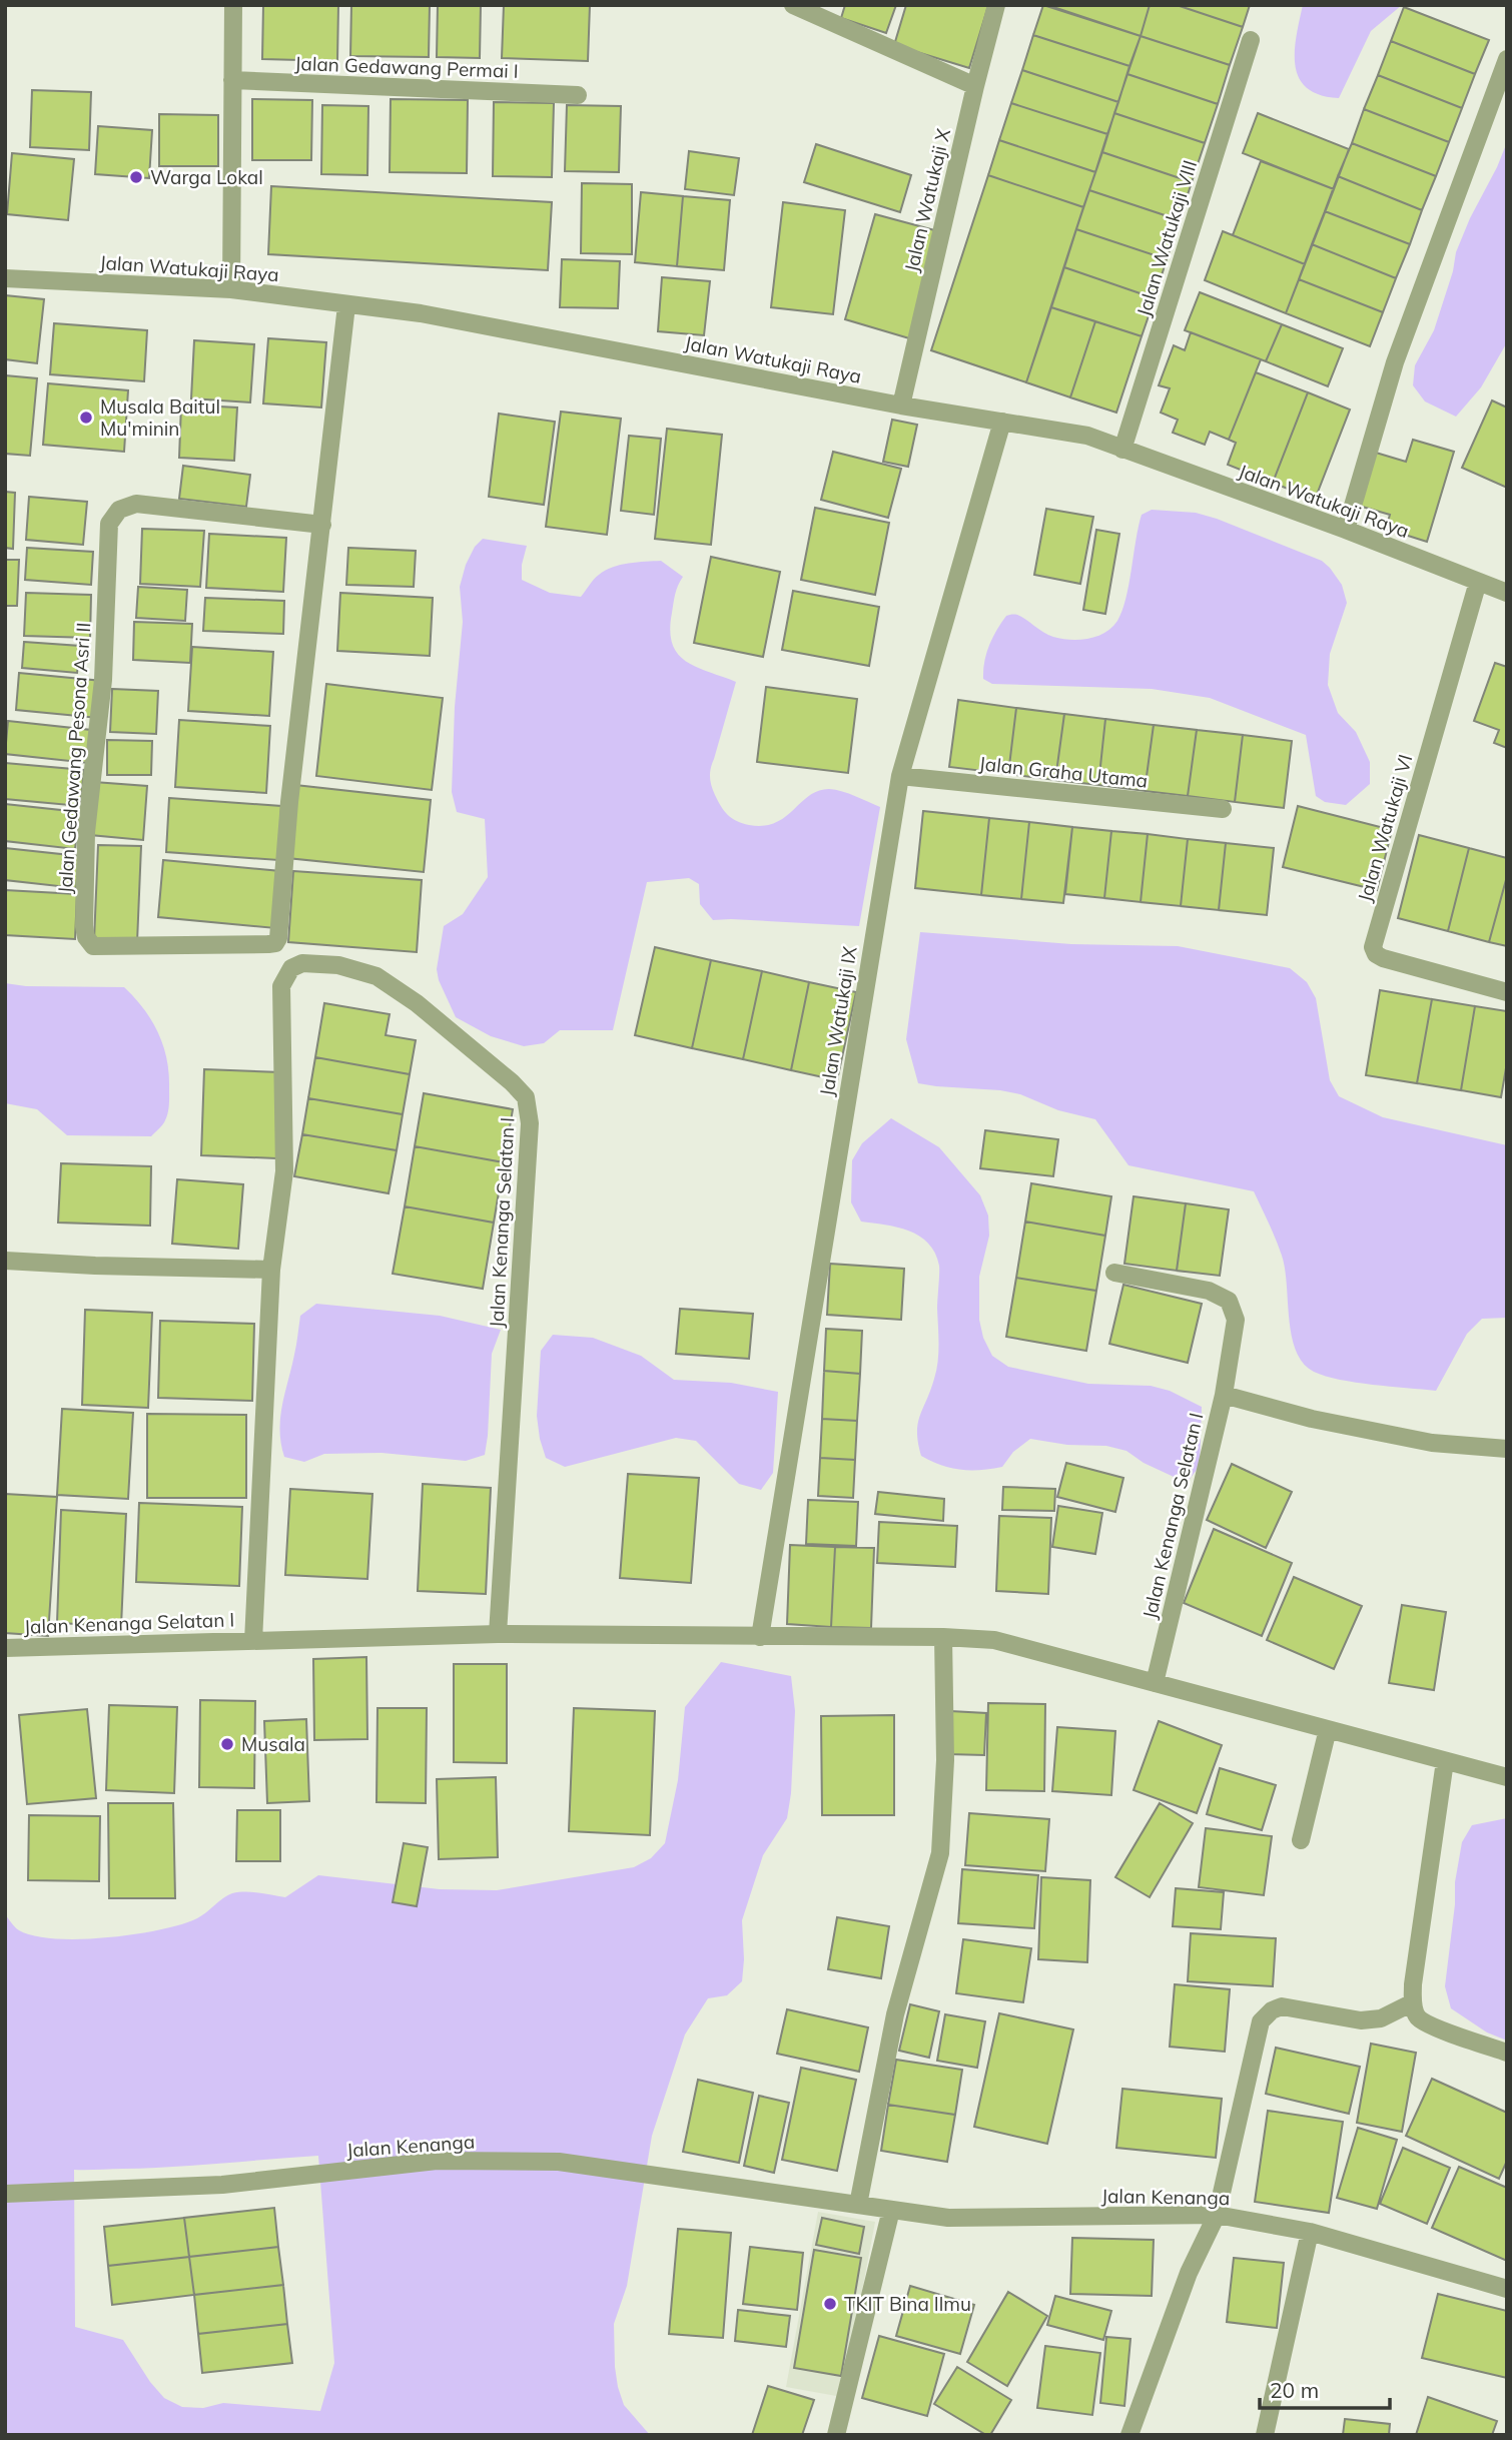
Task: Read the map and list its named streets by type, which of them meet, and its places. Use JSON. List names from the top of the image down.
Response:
{
  "streets": {
    "street": [
      "Jalan Gedawang Permai I",
      "Jalan Watukaji X",
      "Jalan Watukaji VIII",
      "Jalan Watukaji Raya",
      "Jalan Gedawang Pesona Asri II",
      "Jalan Graha Utama",
      "Jalan Watukaji VI",
      "Jalan Watukaji IX",
      "Jalan Kenanga Selatan I",
      "Jalan Kenanga"
    ]
  },
  "crossings": [
    ["Jalan Watukaji X", "Jalan Watukaji Raya"],
    ["Jalan Watukaji VIII", "Jalan Watukaji Raya"],
    ["Jalan Watukaji Raya", "Jalan Gedawang Pesona Asri II"],
    ["Jalan Watukaji Raya", "Jalan Watukaji VI"],
    ["Jalan Watukaji Raya", "Jalan Watukaji IX"],
    ["Jalan Graha Utama", "Jalan Watukaji IX"],
    ["Jalan Watukaji IX", "Jalan Kenanga Selatan I"]
  ],
  "places": [
    "Warga Lokal",
    "Musala Baitul Mu'minin",
    "Musala",
    "TKIT Bina Ilmu"
  ],
  "scale_bar": "20 m"
}
